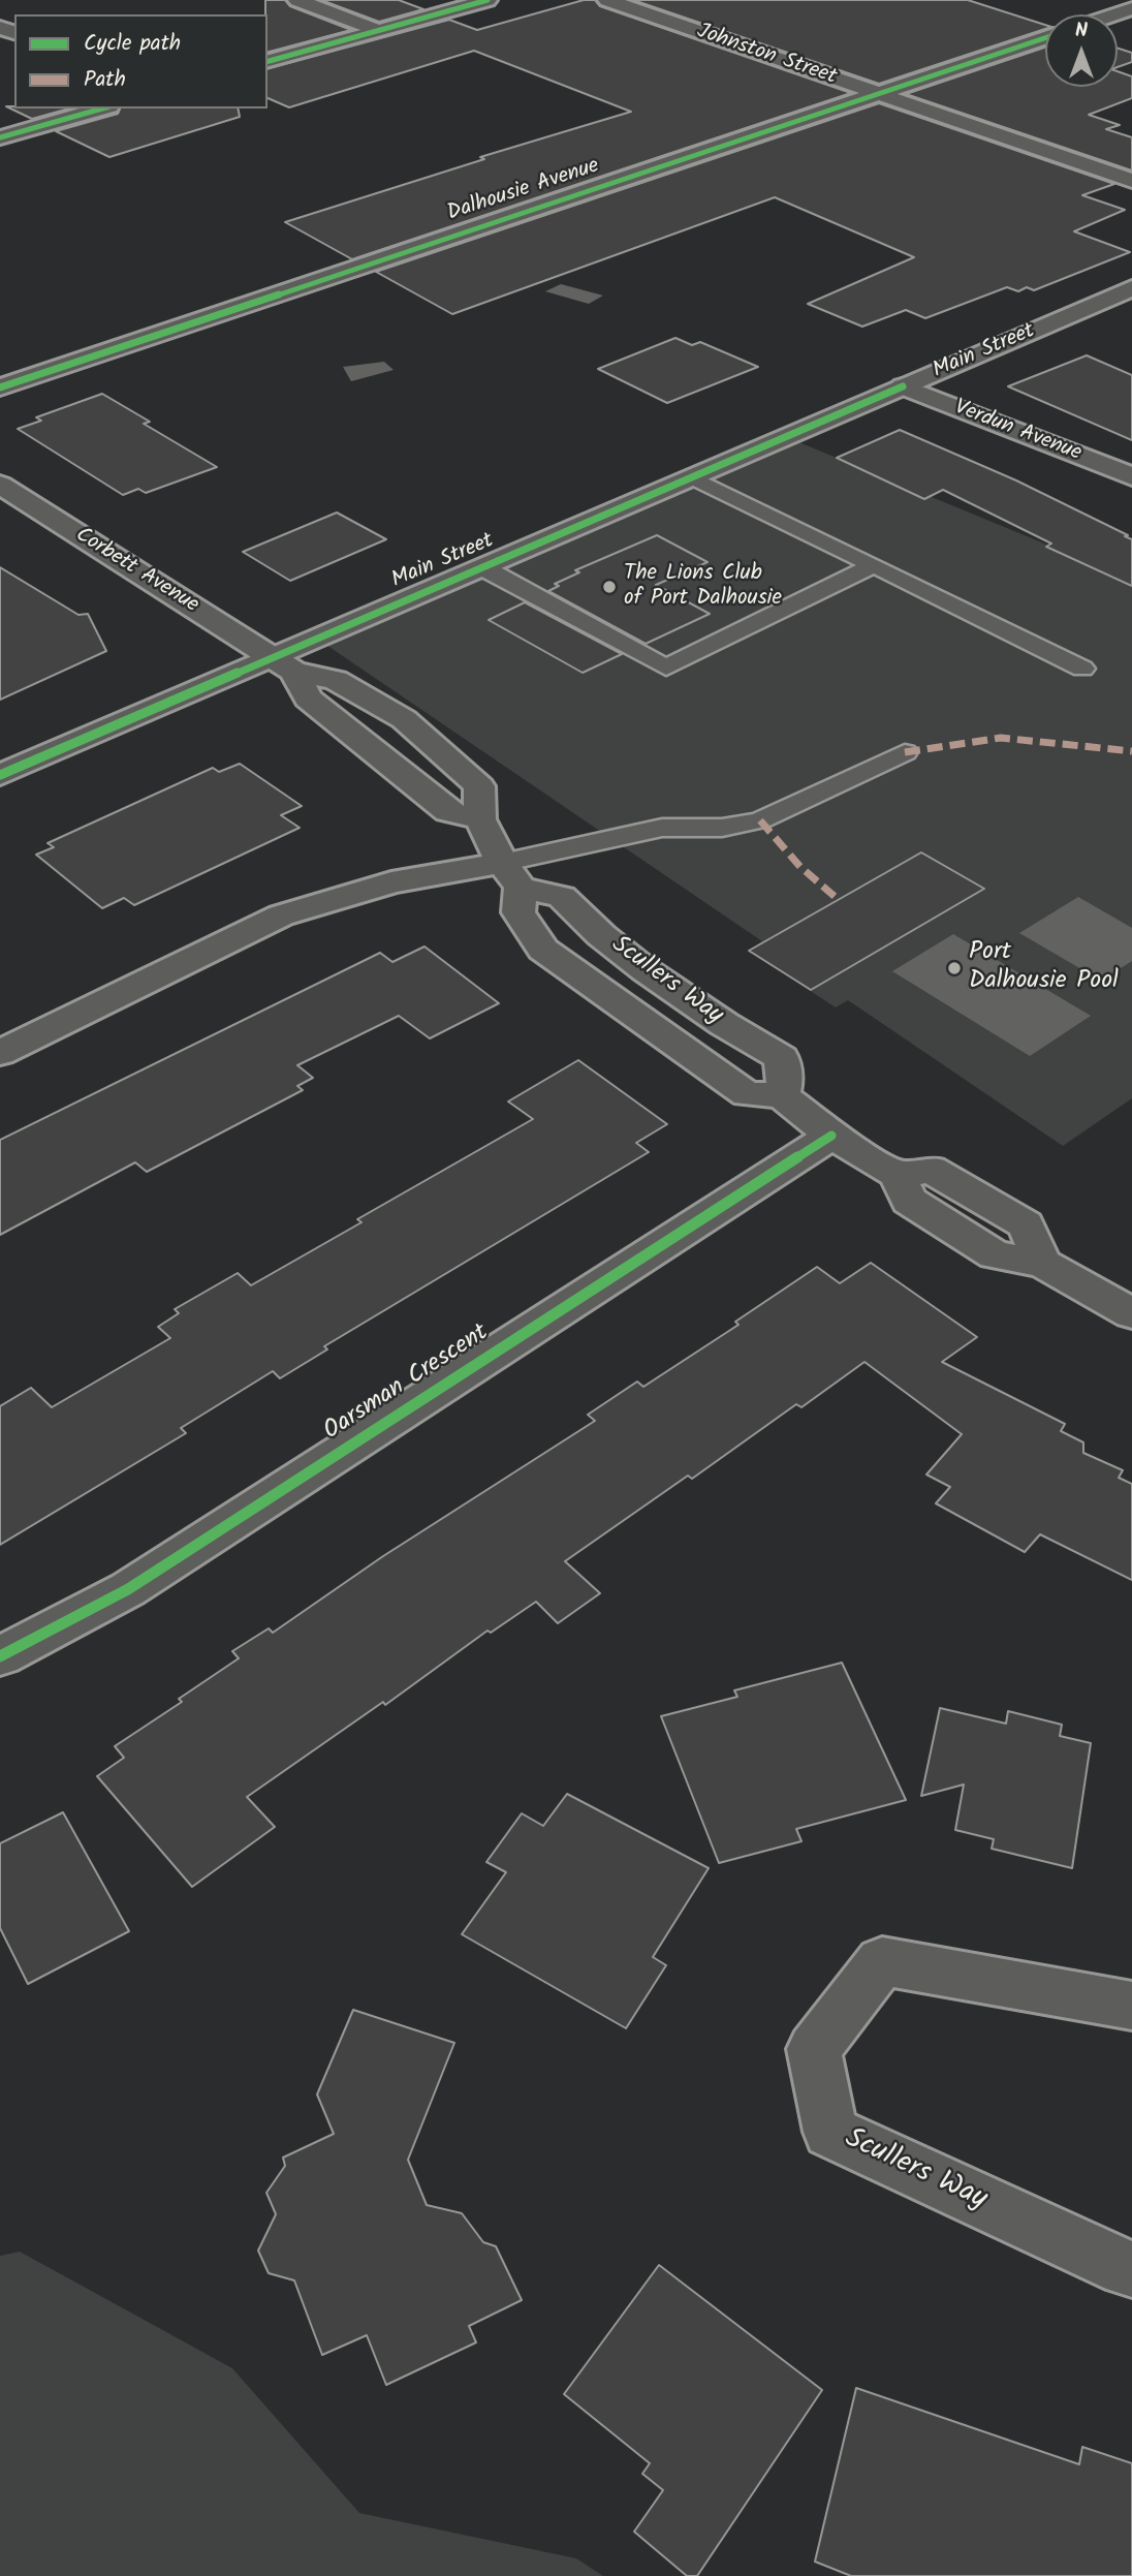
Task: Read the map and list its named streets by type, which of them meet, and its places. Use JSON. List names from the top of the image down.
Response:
{
  "streets": {
    "street": [
      "Johnston Street",
      "Dalhousie Avenue",
      "Main Street",
      "Verdun Avenue",
      "Corbett Avenue",
      "Scullers Way",
      "Oarsman Crescent"
    ]
  },
  "crossings": [
    ["Johnston Street", "Dalhousie Avenue"],
    ["Main Street", "Verdun Avenue"],
    ["Main Street", "Corbett Avenue"],
    ["Main Street", "Scullers Way"],
    ["Corbett Avenue", "Scullers Way"]
  ],
  "places": ["The Lions Club of Port Dalhousie", "Port Dalhousie Pool"],
  "legend": ["Cycle path", "Path"],
  "north": "top"
}
